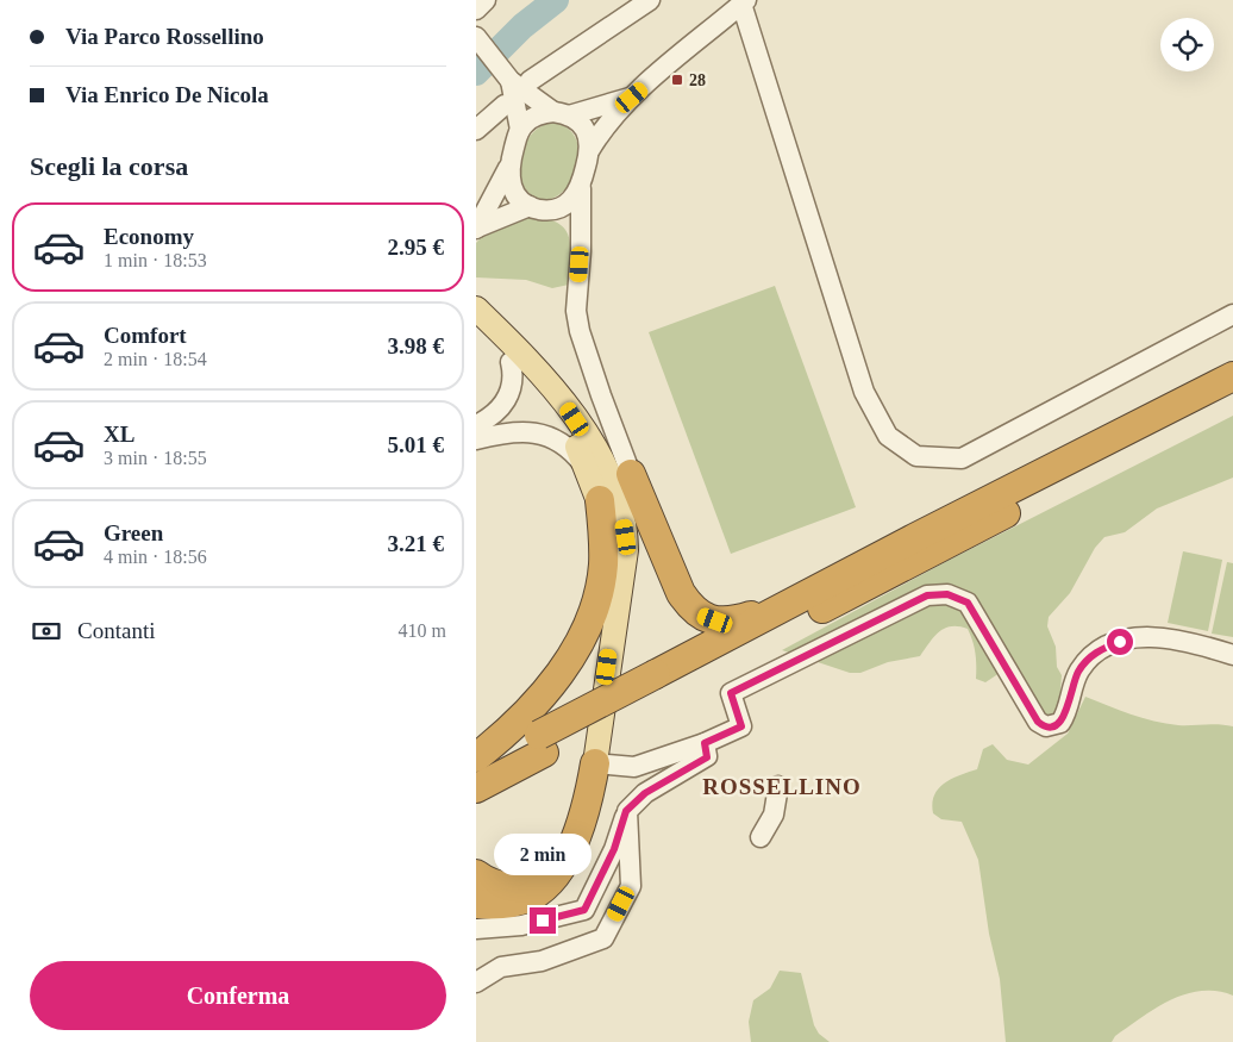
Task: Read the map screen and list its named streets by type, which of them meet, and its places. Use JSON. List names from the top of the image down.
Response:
{
  "districts": ["ROSSELLINO"],
  "places": {
    "transit": ["28"]
  },
  "page": {
    "banner": ["Via Parco Rossellino", "Via Enrico De Nicola"],
    "heading": "Scegli la corsa",
    "list": [
      {
        "name": "Economy",
        "note": "1 min · 18:53",
        "value": "2.95 €"
      },
      {
        "name": "Comfort",
        "note": "2 min · 18:54",
        "value": "3.98 €"
      },
      {
        "name": "XL",
        "note": "3 min · 18:55",
        "value": "5.01 €"
      },
      {
        "name": "Green",
        "note": "4 min · 18:56",
        "value": "3.21 €"
      }
    ],
    "pay": ["Contanti", "410 m"],
    "bubble": "2 min",
    "buttons": "Conferma"
  }
}
